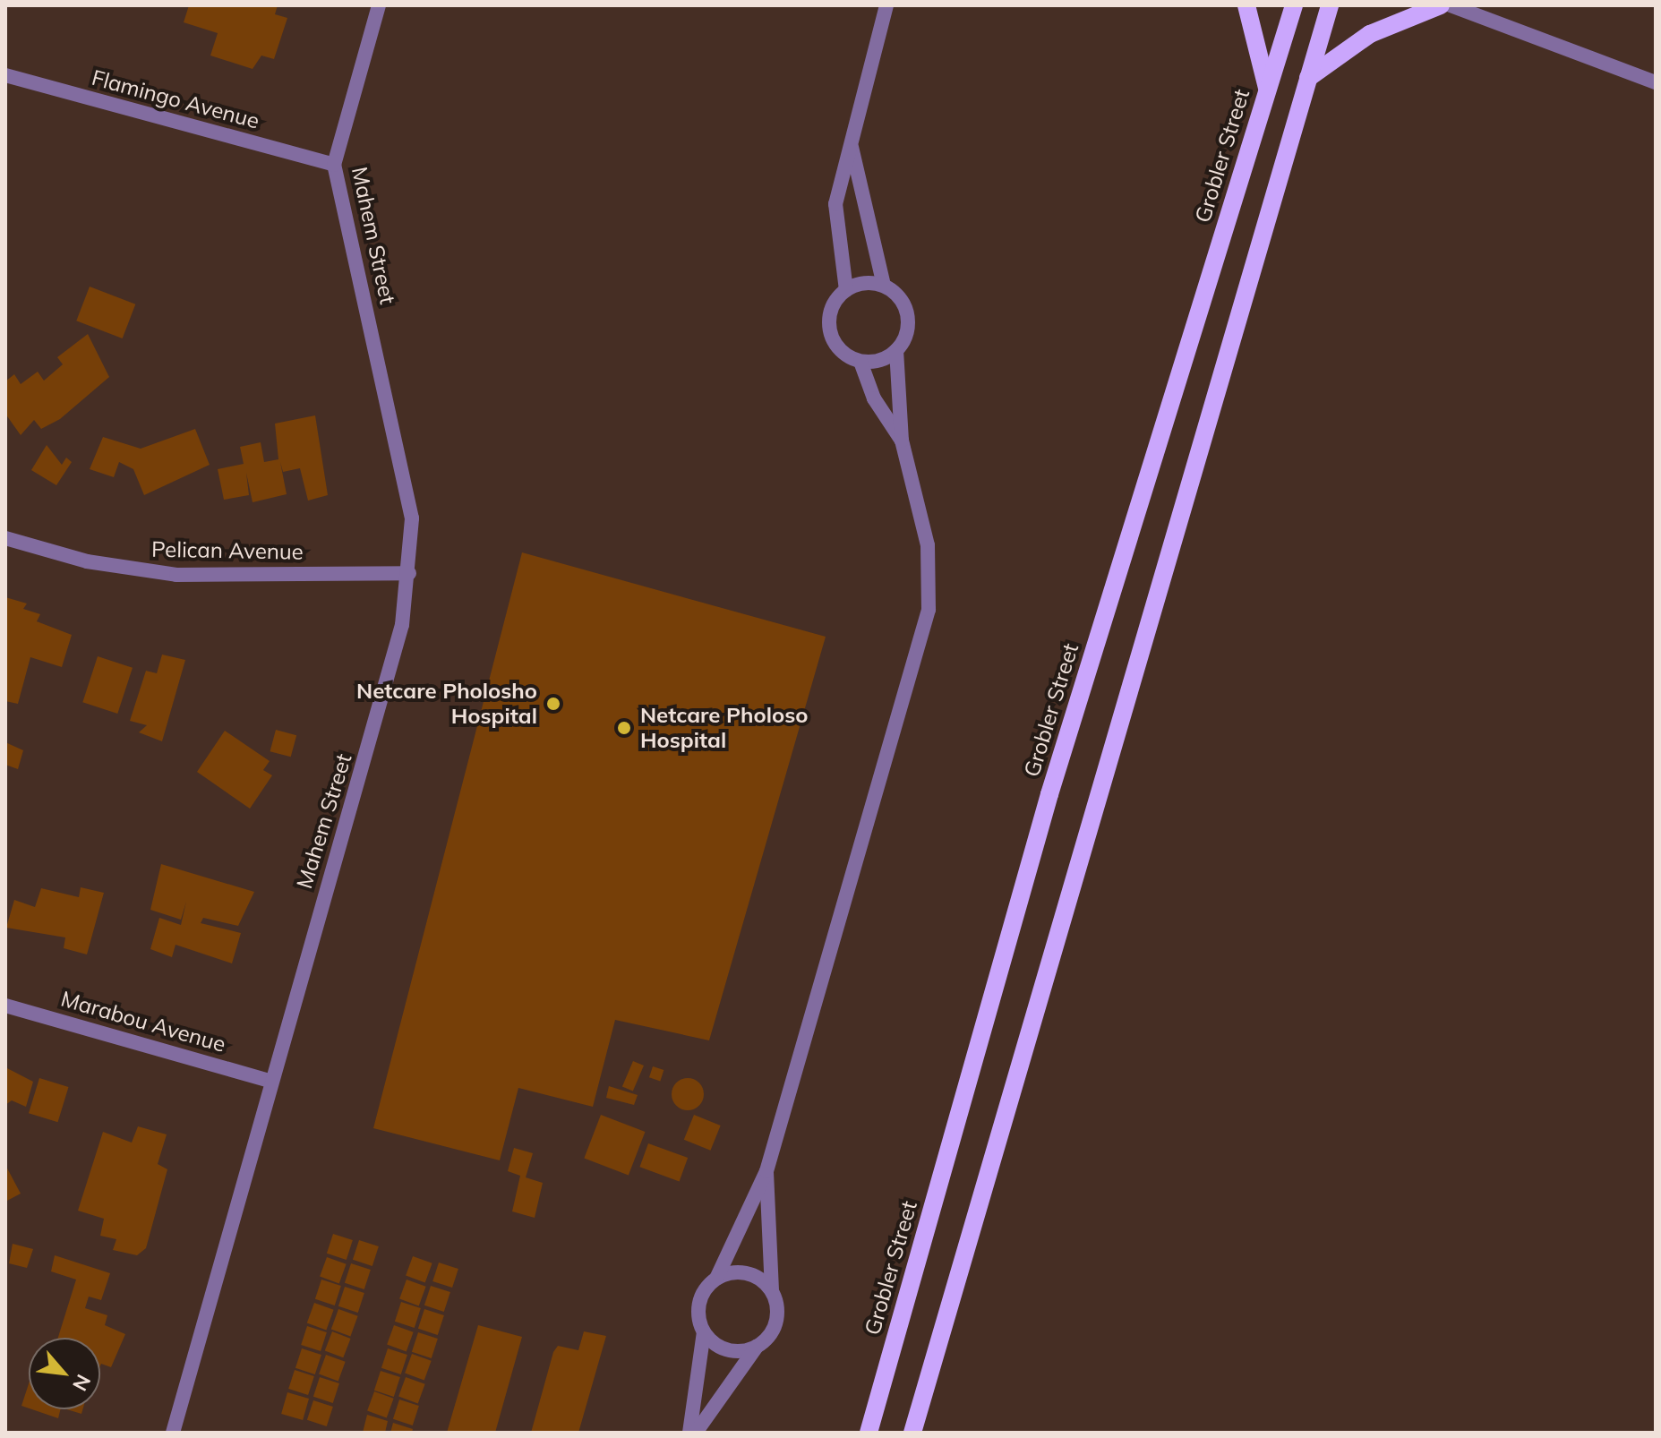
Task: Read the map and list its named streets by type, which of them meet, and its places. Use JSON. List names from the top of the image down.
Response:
{
  "streets": {
    "main road": ["Grobler Street"],
    "street": [
      "Flamingo Avenue",
      "Mahem Street",
      "Pelican Avenue",
      "Marabou Avenue"
    ]
  },
  "crossings": [
    ["Flamingo Avenue", "Mahem Street"],
    ["Mahem Street", "Pelican Avenue"],
    ["Mahem Street", "Marabou Avenue"]
  ],
  "places": ["Netcare Pholosho Hospital", "Netcare Pholoso Hospital"],
  "north": "bottom right"
}
